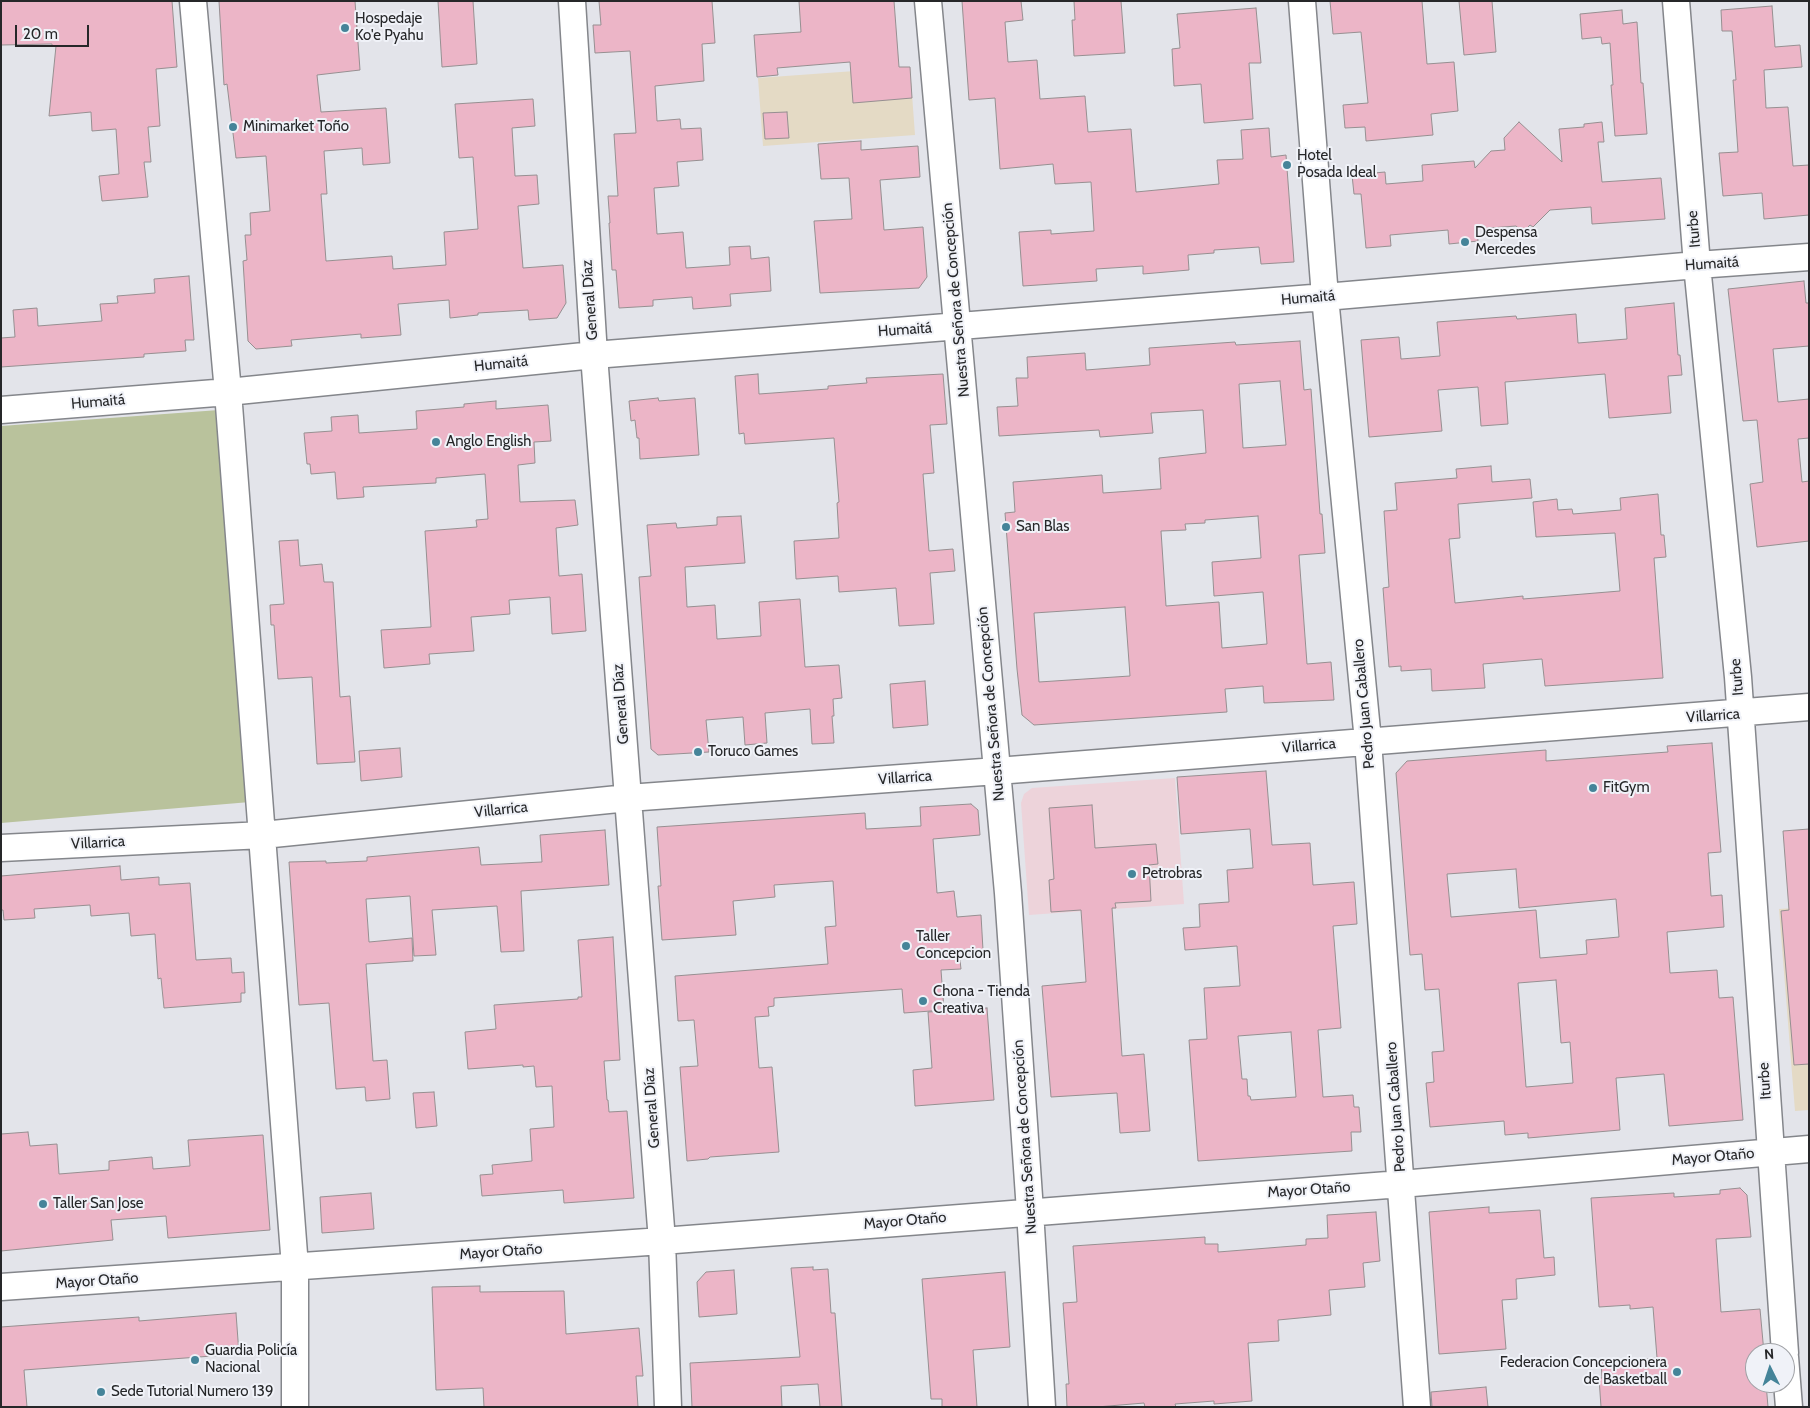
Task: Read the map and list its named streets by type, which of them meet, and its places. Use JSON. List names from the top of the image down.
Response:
{
  "streets": {
    "street": [
      "Iturbe",
      "Humaitá",
      "General Díaz",
      "Nuestra Señora de Concepción",
      "Pedro Juan Caballero",
      "Villarrica",
      "Mayor Otaño"
    ]
  },
  "crossings": [
    ["Iturbe", "Humaitá"],
    ["Iturbe", "Villarrica"],
    ["Iturbe", "Mayor Otaño"],
    ["Humaitá", "General Díaz"],
    ["Humaitá", "Nuestra Señora de Concepción"],
    ["Humaitá", "Pedro Juan Caballero"],
    ["General Díaz", "Villarrica"],
    ["General Díaz", "Mayor Otaño"],
    ["Nuestra Señora de Concepción", "Villarrica"],
    ["Nuestra Señora de Concepción", "Mayor Otaño"],
    ["Pedro Juan Caballero", "Villarrica"],
    ["Pedro Juan Caballero", "Mayor Otaño"]
  ],
  "places": [
    "Hospedaje Ko'e Pyahu",
    "Minimarket Toño",
    "Hotel Posada Ideal",
    "Despensa Mercedes",
    "Anglo English",
    "San Blas",
    "Toruco Games",
    "FitGym",
    "Petrobras",
    "Taller Concepcion",
    "Chona - Tienda Creativa",
    "Taller San Jose",
    "Guardia Policía Nacional",
    "Federacion Concepcionera de Basketball",
    "Sede Tutorial Numero 139"
  ],
  "scale_bar": "20 m",
  "north": "top"
}
